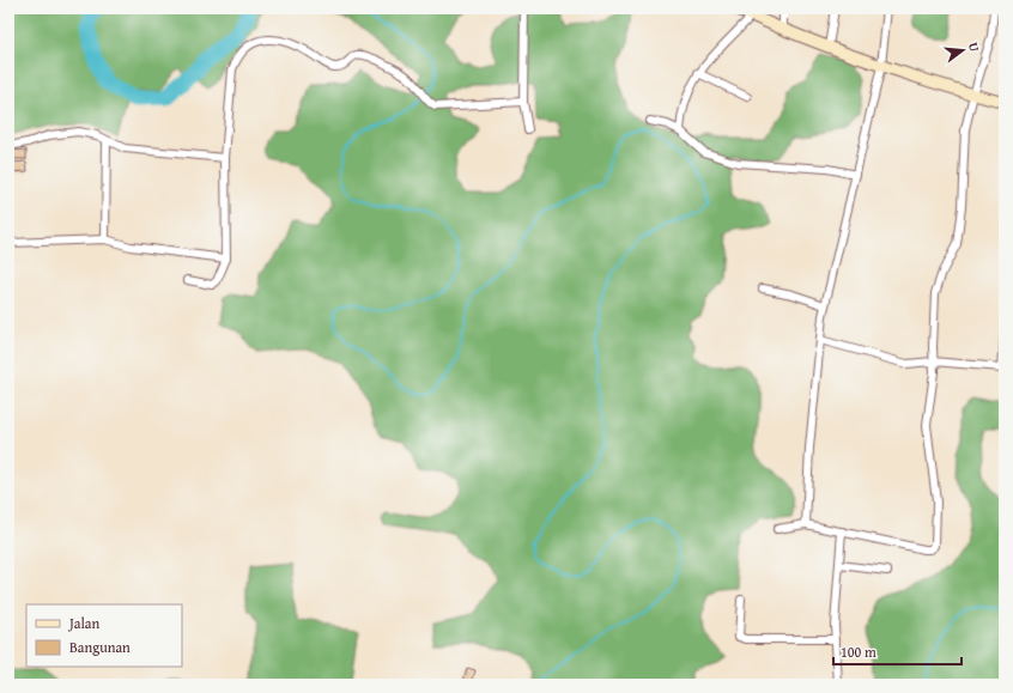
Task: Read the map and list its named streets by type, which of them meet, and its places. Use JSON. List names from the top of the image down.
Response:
{
  "legend": ["Jalan", "Bangunan"],
  "scale_bar": "100 m",
  "north": "right"
}
